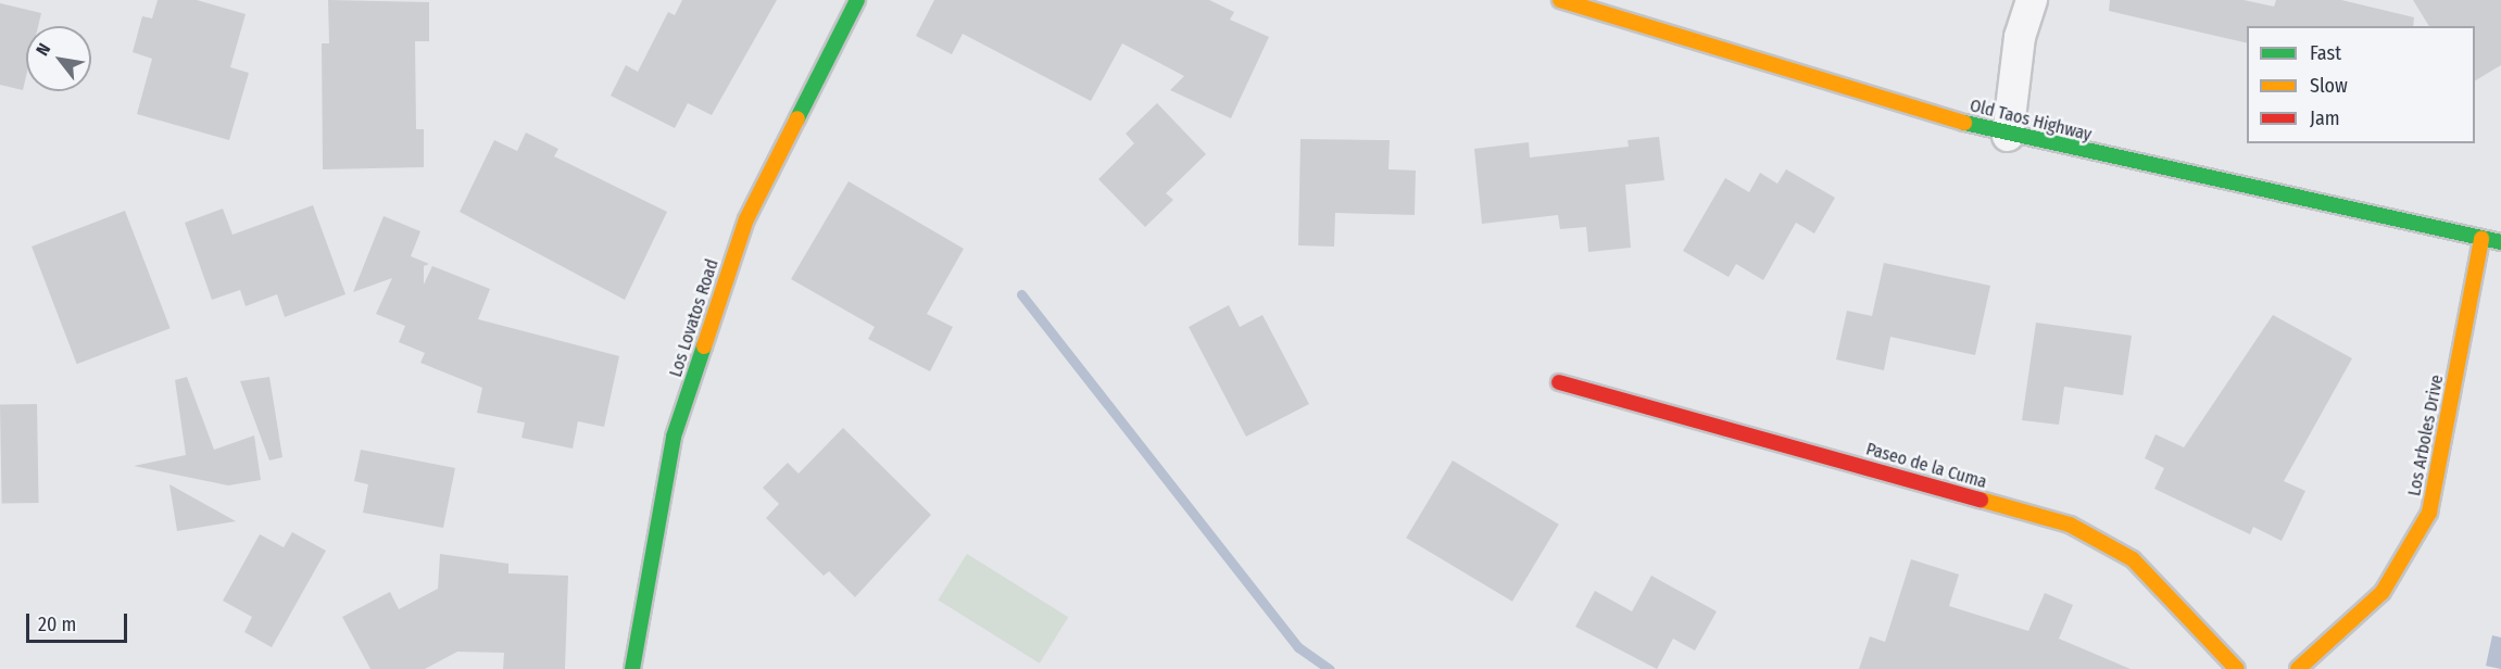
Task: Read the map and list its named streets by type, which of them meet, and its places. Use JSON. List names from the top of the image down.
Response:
{
  "streets": {
    "street": [
      "Old Taos Highway",
      "Los Lovatos Road",
      "Los Arboles Drive",
      "Paseo de la Cuma"
    ]
  },
  "crossings": [
    ["Old Taos Highway", "Los Arboles Drive"]
  ],
  "legend": ["Fast", "Slow", "Jam"],
  "scale_bar": "20 m",
  "north": "top left"
}
